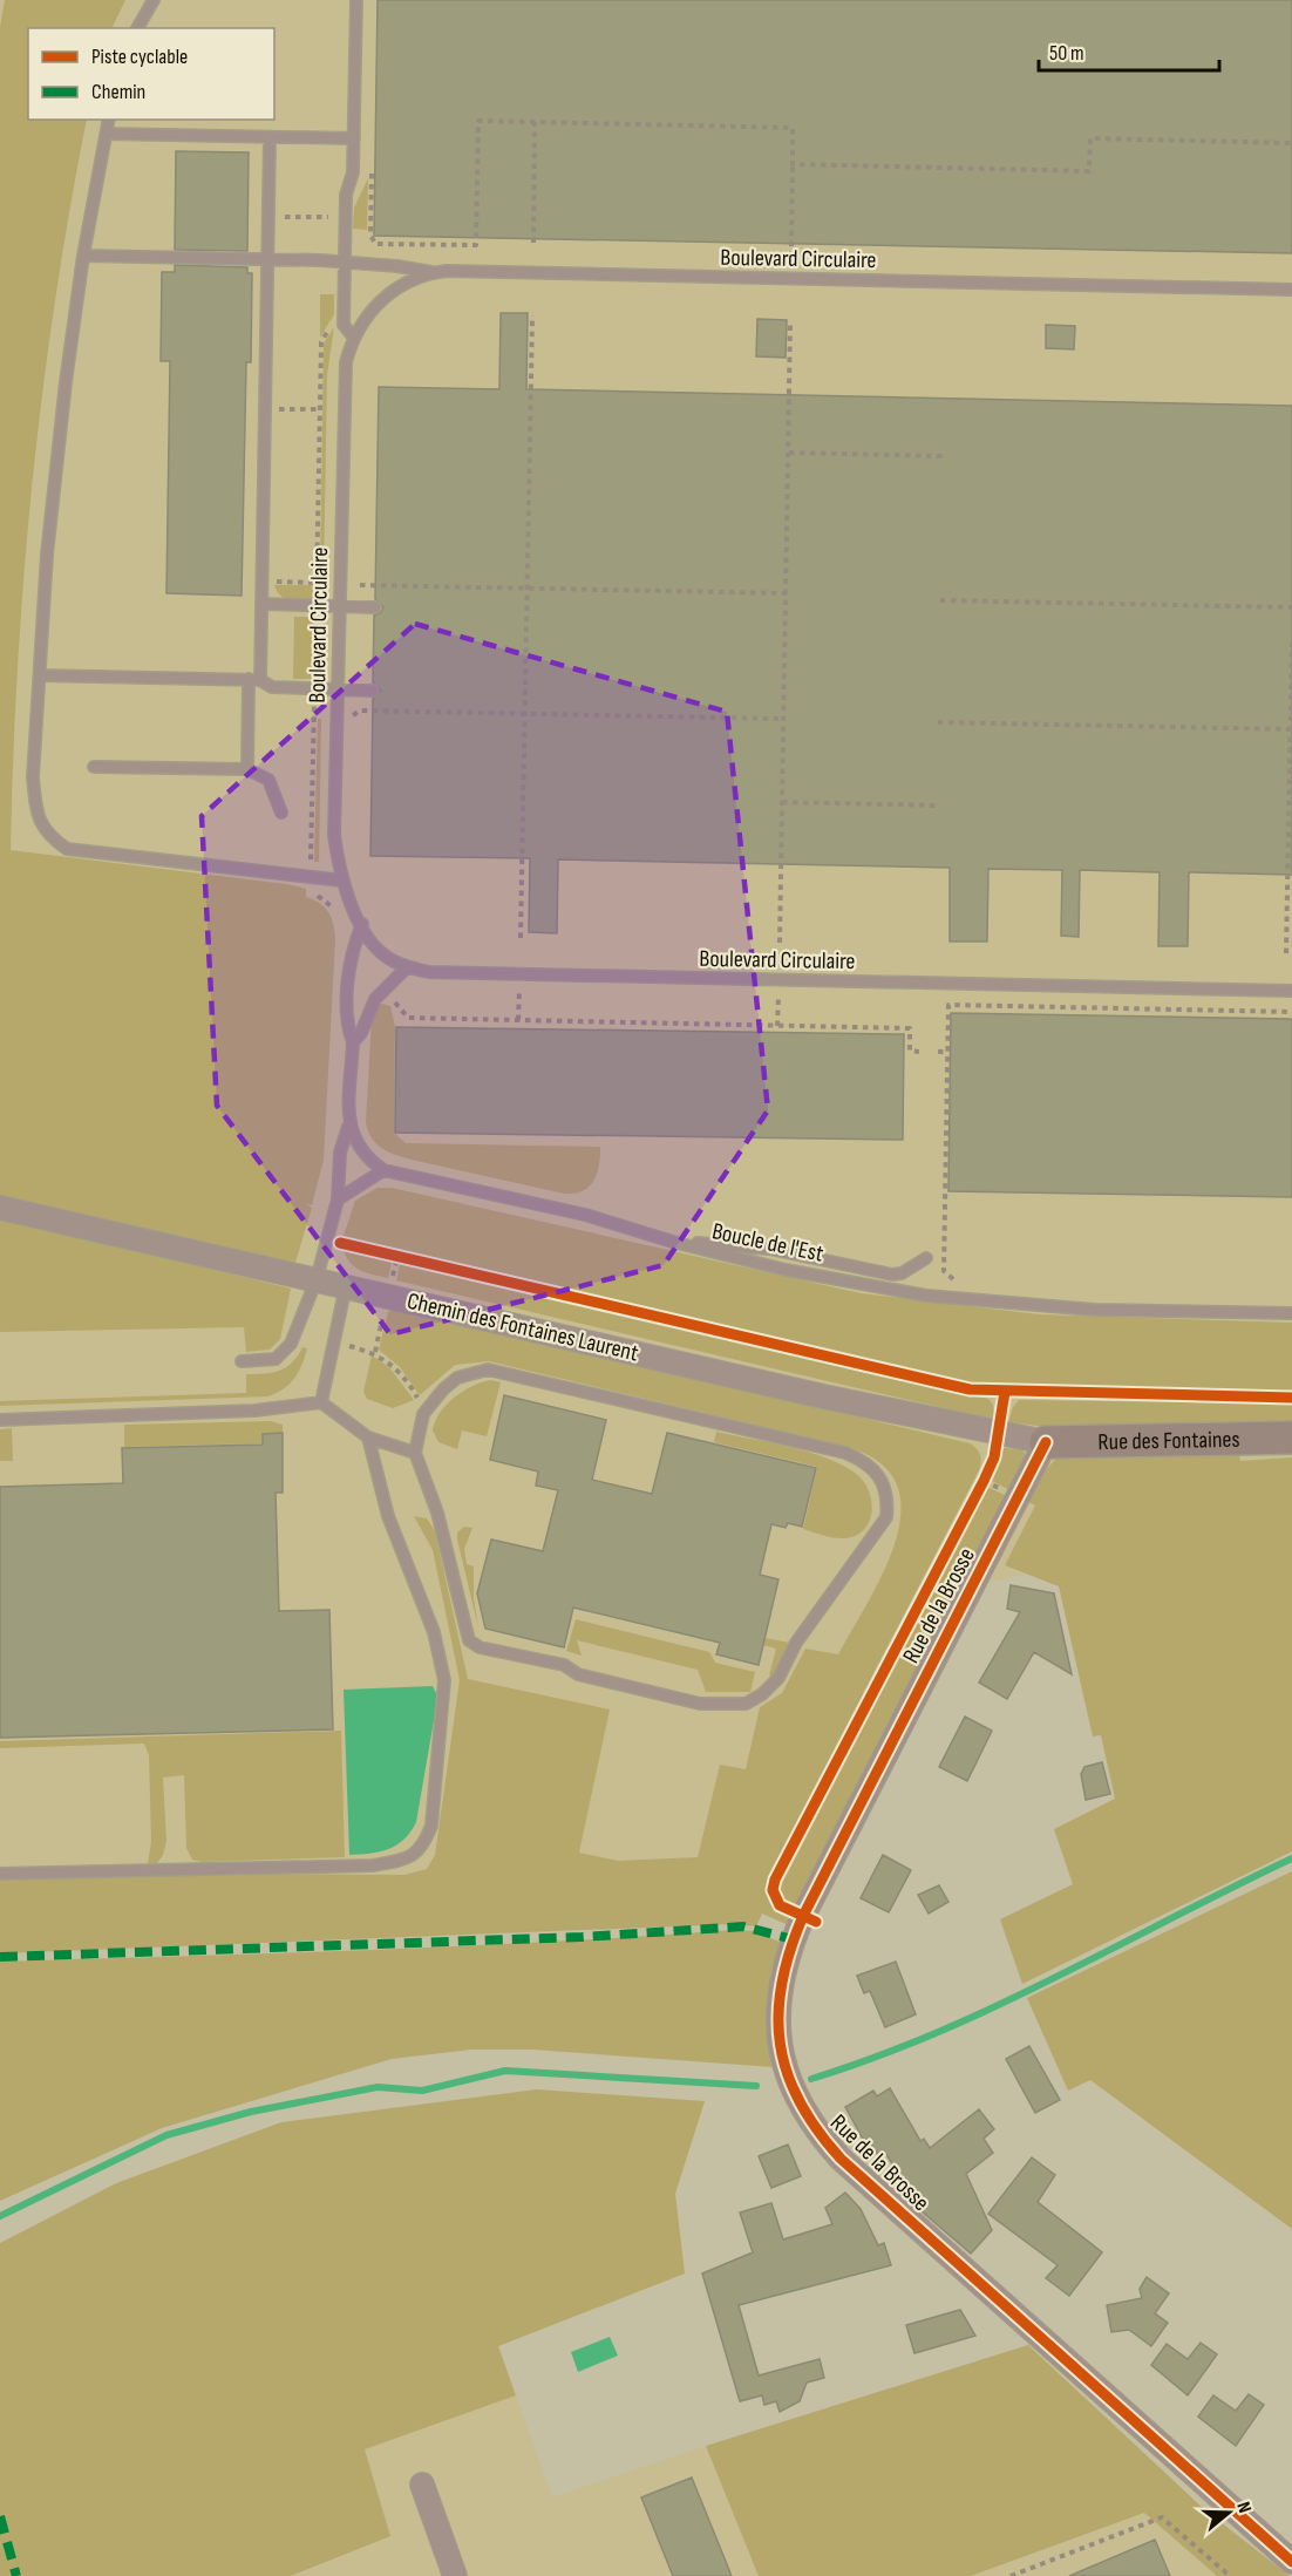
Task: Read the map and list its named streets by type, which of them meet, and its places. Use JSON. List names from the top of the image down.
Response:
{
  "streets": {
    "street": ["Chemin des Fontaines Laurent", "Rue des Fontaines", "Rue de la Brosse"],
    "lane": ["Boulevard Circulaire", "Boucle de l'Est"]
  },
  "crossings": [
    ["Boulevard Circulaire", "Boucle de l'Est"],
    ["Chemin des Fontaines Laurent", "Rue des Fontaines"],
    ["Chemin des Fontaines Laurent", "Rue de la Brosse"],
    ["Rue des Fontaines", "Rue de la Brosse"]
  ],
  "legend": ["Piste cyclable", "Chemin"],
  "scale_bar": "50 m",
  "north": "right"
}
